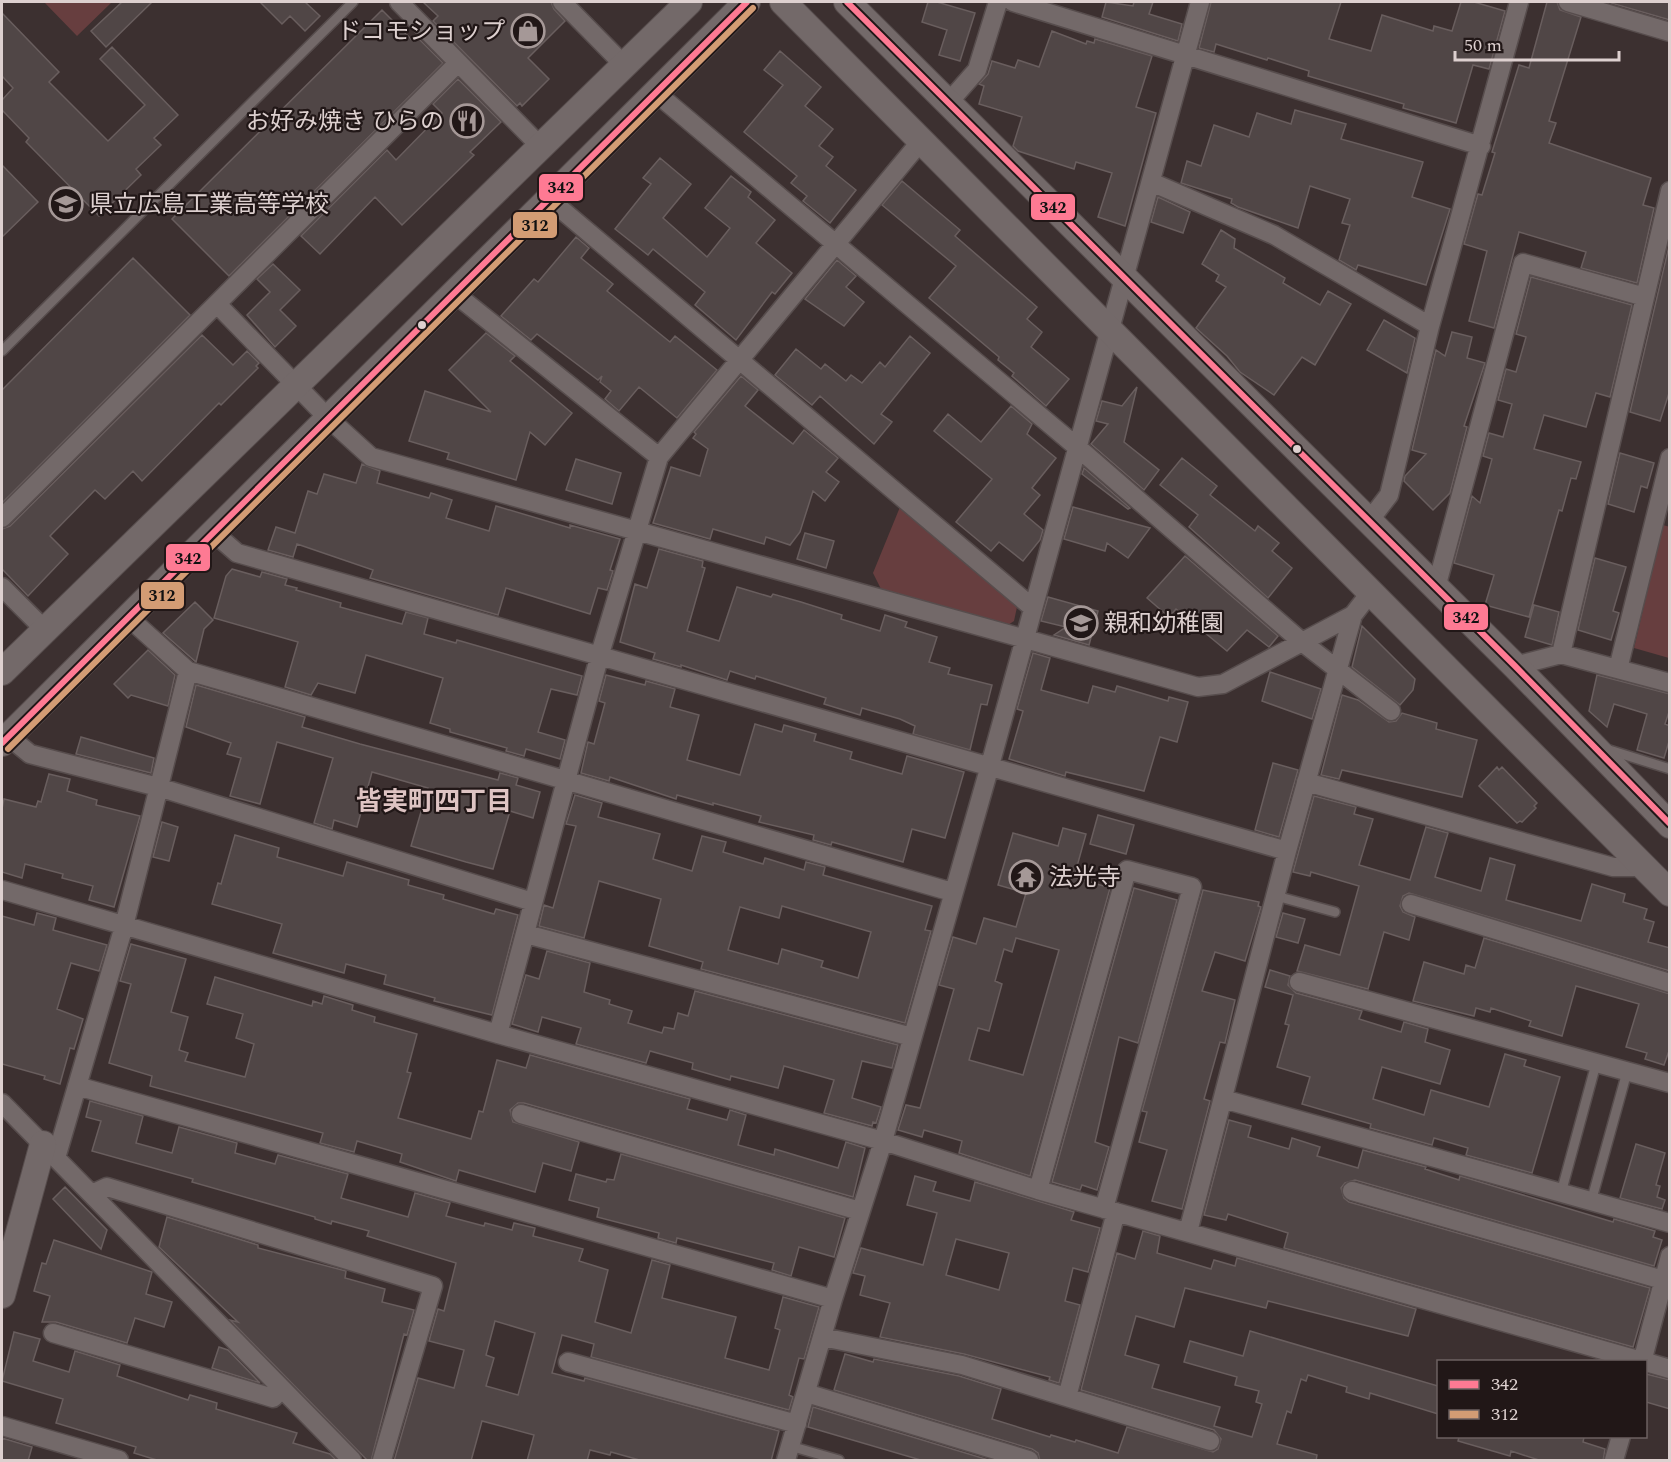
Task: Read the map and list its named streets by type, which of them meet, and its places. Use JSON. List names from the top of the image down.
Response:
{
  "districts": ["皆実町四丁目"],
  "places": {
    "shop": ["ドコモショップ"],
    "restaurant": ["お好み焼き ひらの"],
    "school or university": ["県立広島工業高等学校", "親和幼稚園"],
    "temple": ["法光寺"]
  },
  "lines": ["transit line 342", "transit line 312"],
  "legend": ["342", "312"],
  "scale_bar": "50 m"
}
